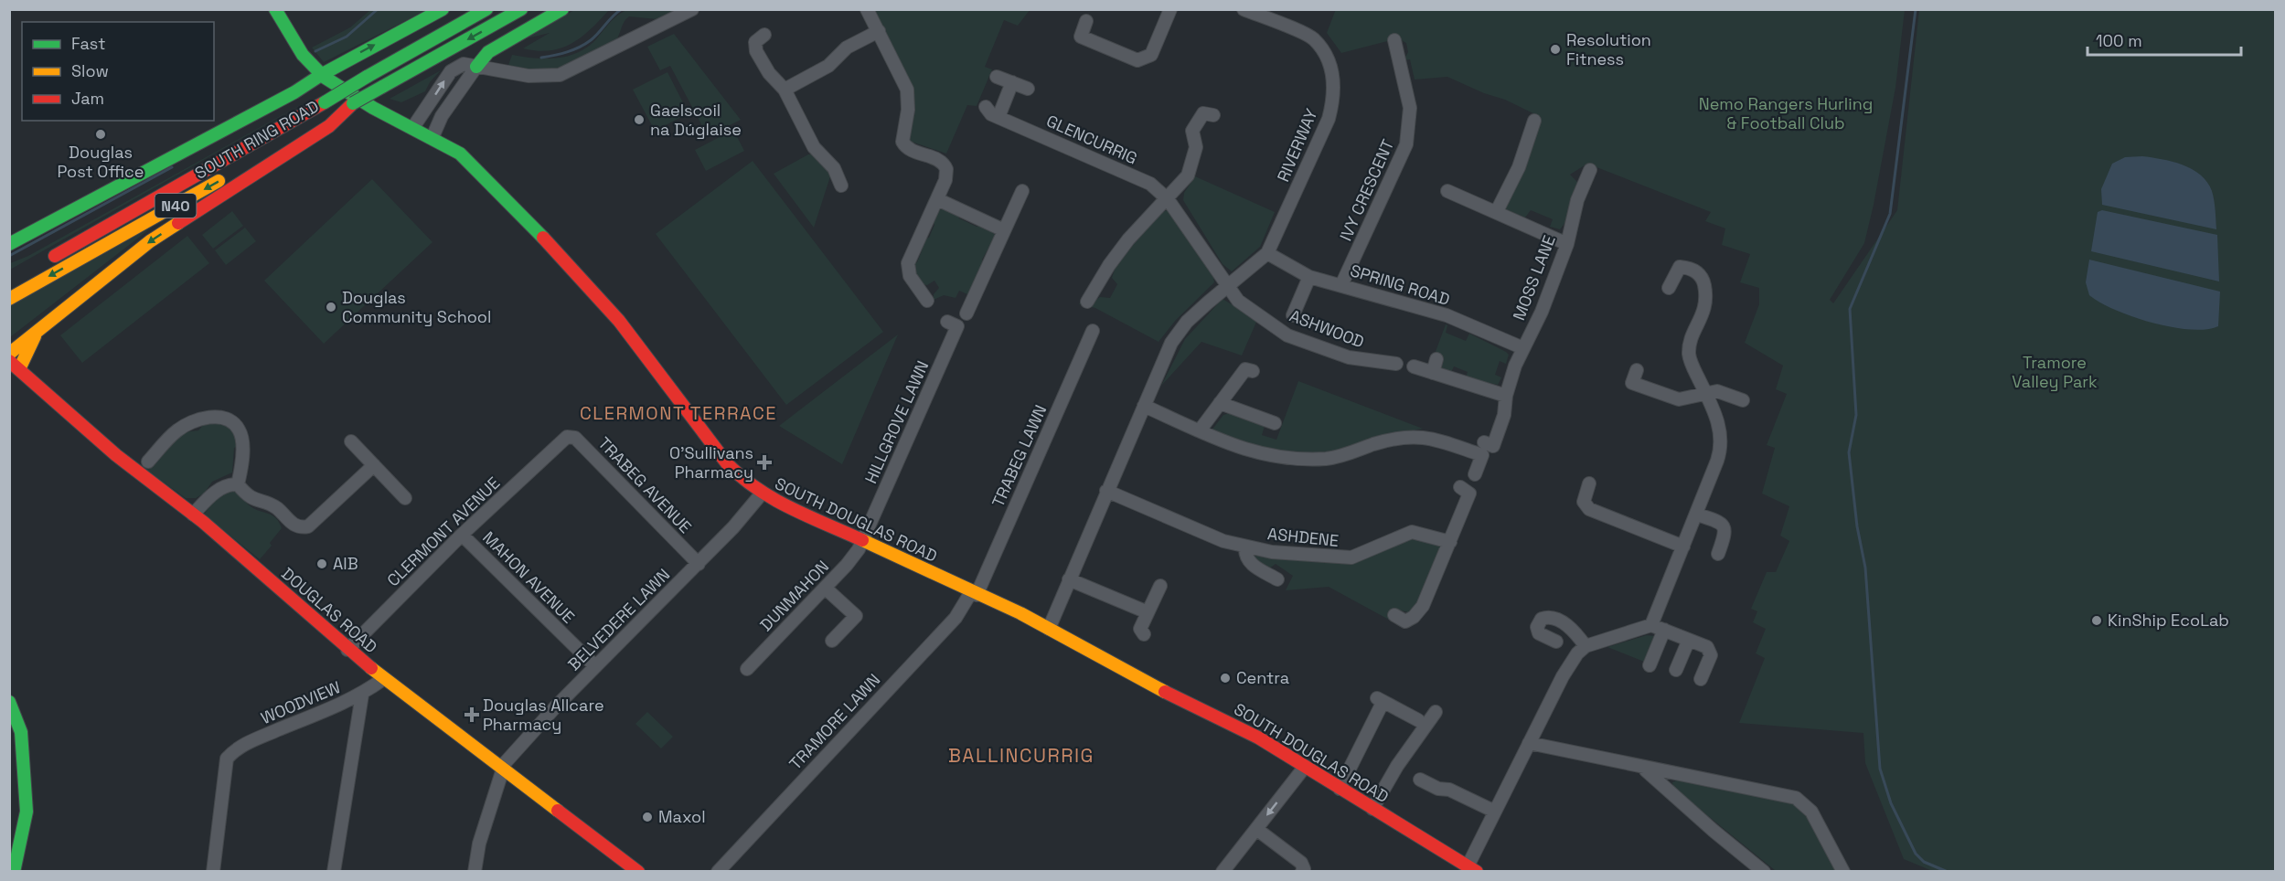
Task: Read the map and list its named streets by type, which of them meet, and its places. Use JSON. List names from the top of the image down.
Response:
{
  "streets": {
    "main road": [
      "SOUTH RING ROAD",
      "N40",
      "SOUTH DOUGLAS ROAD",
      "DOUGLAS ROAD"
    ],
    "street": [
      "GLENCURRIG",
      "RIVERWAY",
      "IVY CRESCENT",
      "MOSS LANE",
      "SPRING ROAD",
      "ASHWOOD",
      "HILLGROVE LAWN",
      "TRABEG LAWN",
      "TRABEG AVENUE",
      "CLERMONT AVENUE",
      "ASHDENE",
      "MAHON AVENUE",
      "DUNMAHON",
      "BELVEDERE LAWN",
      "WOODVIEW",
      "TRAMORE LAWN"
    ]
  },
  "crossings": [
    ["GLENCURRIG", "ASHWOOD"],
    ["RIVERWAY", "SPRING ROAD"],
    ["IVY CRESCENT", "SPRING ROAD"],
    ["MOSS LANE", "SPRING ROAD"],
    ["HILLGROVE LAWN", "SOUTH DOUGLAS ROAD"],
    ["HILLGROVE LAWN", "DUNMAHON"],
    ["TRABEG LAWN", "SOUTH DOUGLAS ROAD"],
    ["TRABEG LAWN", "TRAMORE LAWN"],
    ["TRABEG AVENUE", "CLERMONT AVENUE"],
    ["TRABEG AVENUE", "BELVEDERE LAWN"],
    ["SOUTH DOUGLAS ROAD", "DUNMAHON"],
    ["SOUTH DOUGLAS ROAD", "BELVEDERE LAWN"],
    ["SOUTH DOUGLAS ROAD", "TRAMORE LAWN"],
    ["CLERMONT AVENUE", "MAHON AVENUE"],
    ["CLERMONT AVENUE", "DOUGLAS ROAD"],
    ["MAHON AVENUE", "BELVEDERE LAWN"],
    ["DOUGLAS ROAD", "BELVEDERE LAWN"]
  ],
  "districts": ["CLERMONT TERRACE", "BALLINCURRIG"],
  "parks": ["Nemo Rangers Hurling & Football Club", "Tramore Valley Park"],
  "places": {
    "other": [
      "Resolution Fitness",
      "Gaelscoil na Dúglaise",
      "Douglas Post Office",
      "Douglas Community School",
      "AIB",
      "KinShip EcoLab",
      "Centra",
      "Maxol"
    ],
    "health": ["O'Sullivans Pharmacy", "Douglas Allcare Pharmacy"]
  },
  "legend": ["Fast", "Slow", "Jam"],
  "scale_bar": "100 m"
}
